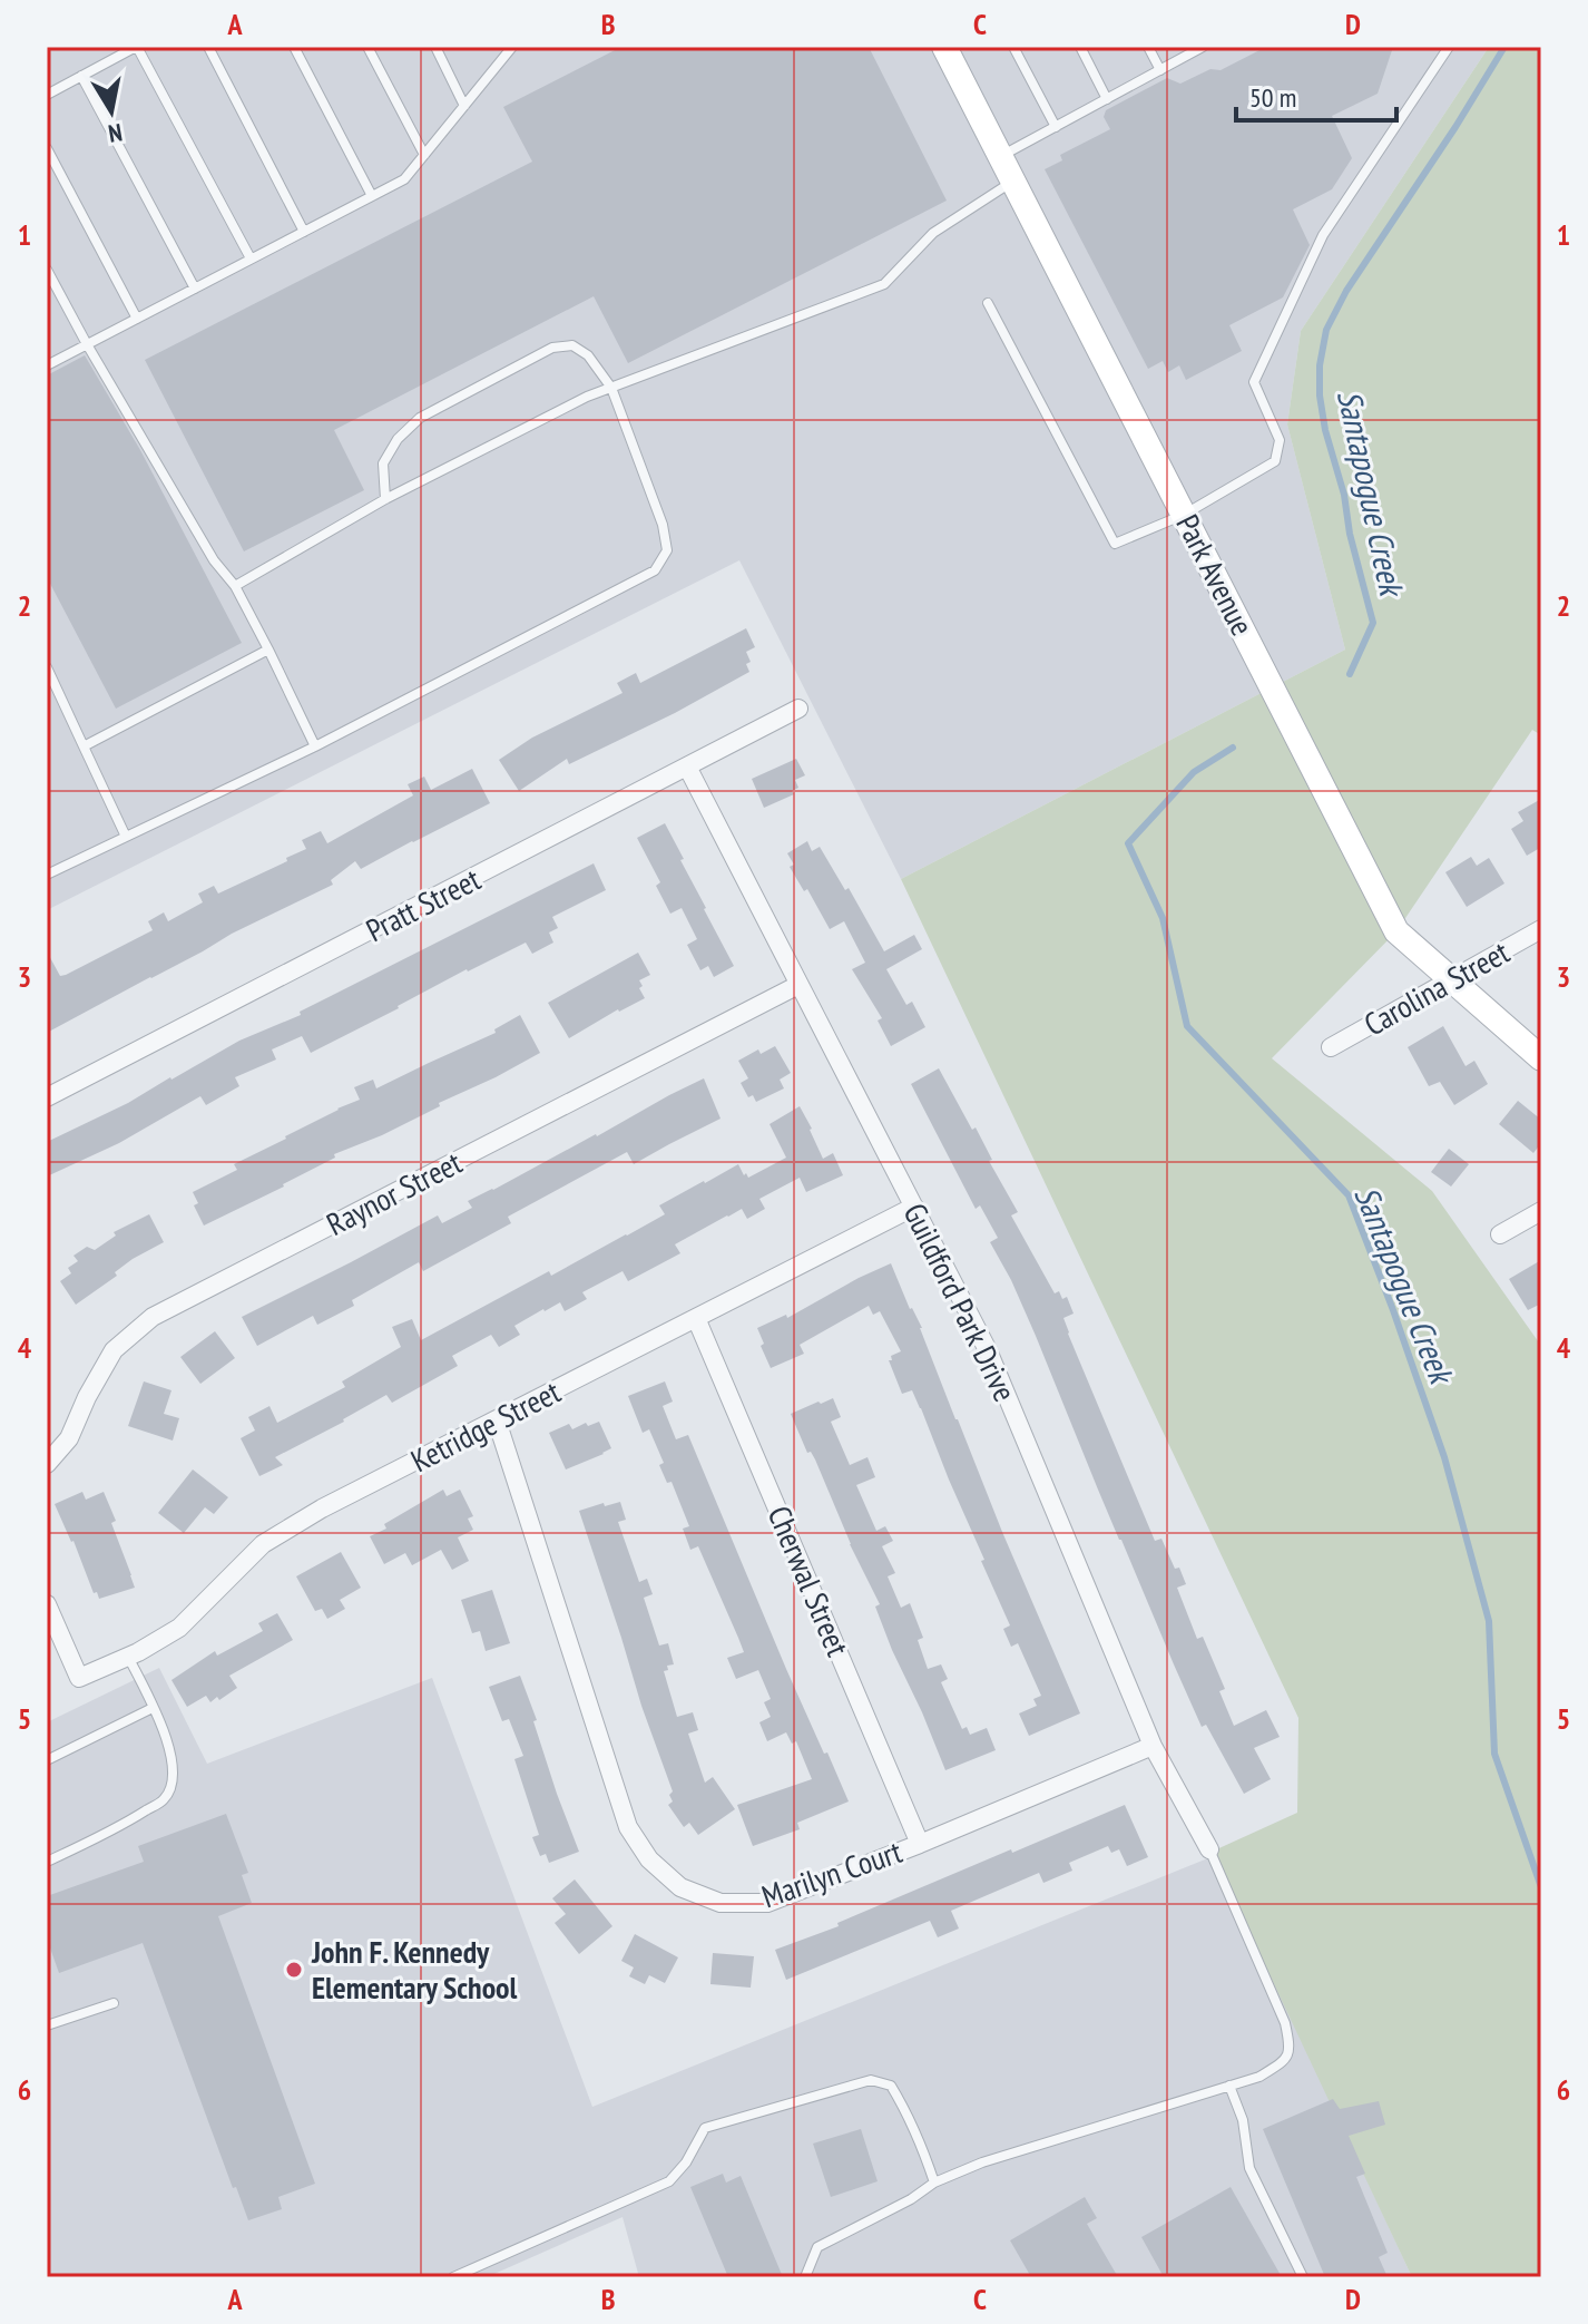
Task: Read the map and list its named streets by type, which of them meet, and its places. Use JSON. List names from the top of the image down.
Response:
{
  "streets": {
    "street": [
      "Park Avenue",
      "Pratt Street",
      "Carolina Street",
      "Raynor Street",
      "Guildford Park Drive",
      "Ketridge Street",
      "Cherwal Street",
      "Marilyn Court"
    ]
  },
  "crossings": [
    ["Park Avenue", "Carolina Street"],
    ["Pratt Street", "Guildford Park Drive"],
    ["Raynor Street", "Guildford Park Drive"],
    ["Guildford Park Drive", "Ketridge Street"],
    ["Guildford Park Drive", "Marilyn Court"],
    ["Ketridge Street", "Cherwal Street"],
    ["Ketridge Street", "Marilyn Court"],
    ["Cherwal Street", "Marilyn Court"]
  ],
  "water": ["Santapogue Creek"],
  "places": ["John F. Kennedy Elementary School"],
  "scale_bar": "50 m",
  "north": "bottom",
  "grid": {
    "columns": [
      "A",
      "B",
      "C",
      "D"
    ],
    "rows": [
      "1",
      "2",
      "3",
      "4",
      "5",
      "6"
    ]
  }
}
